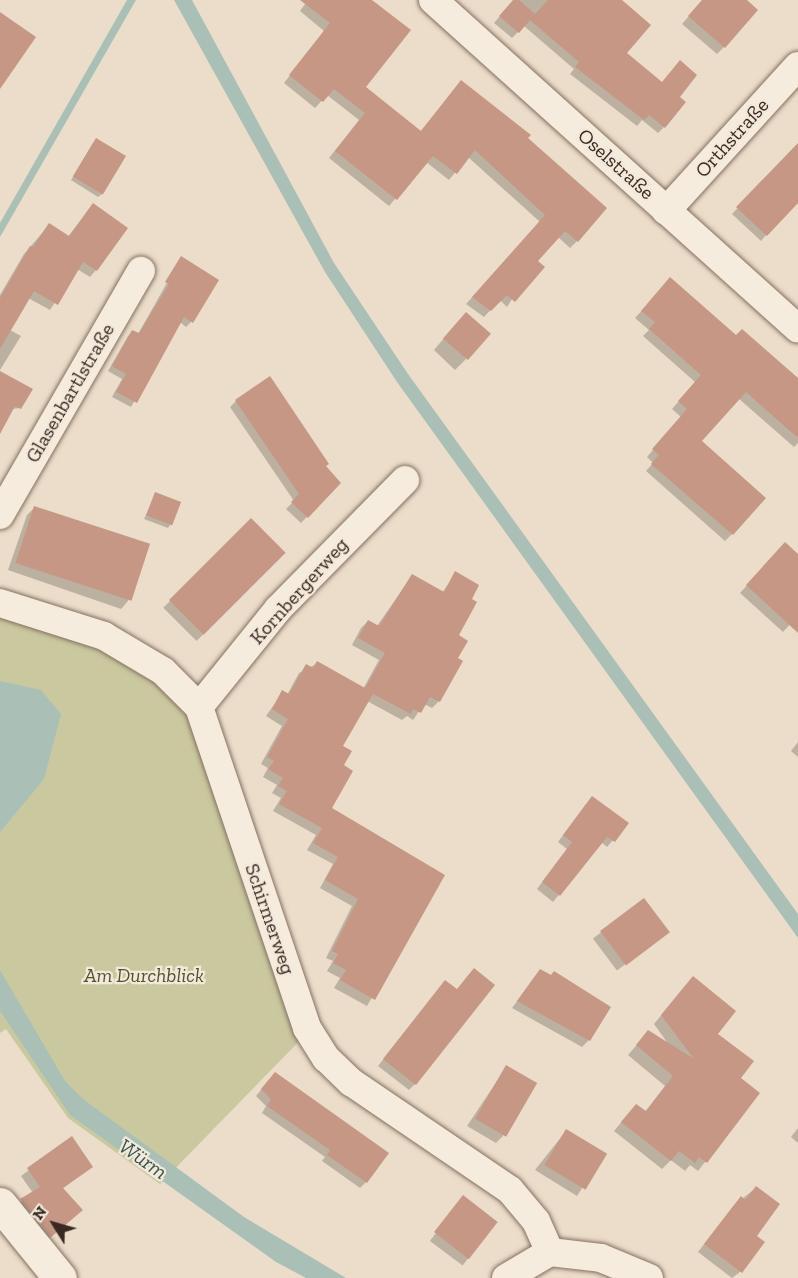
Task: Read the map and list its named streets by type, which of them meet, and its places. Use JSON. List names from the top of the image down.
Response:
{
  "streets": {
    "street": [
      "Orthstraße",
      "Oselstraße",
      "Glasenbartlstraße",
      "Kornbergerweg",
      "Schirmerweg"
    ]
  },
  "crossings": [
    ["Orthstraße", "Oselstraße"],
    ["Kornbergerweg", "Schirmerweg"]
  ],
  "water": ["Würm"],
  "parks": ["Am Durchblick"],
  "north": "top left"
}
